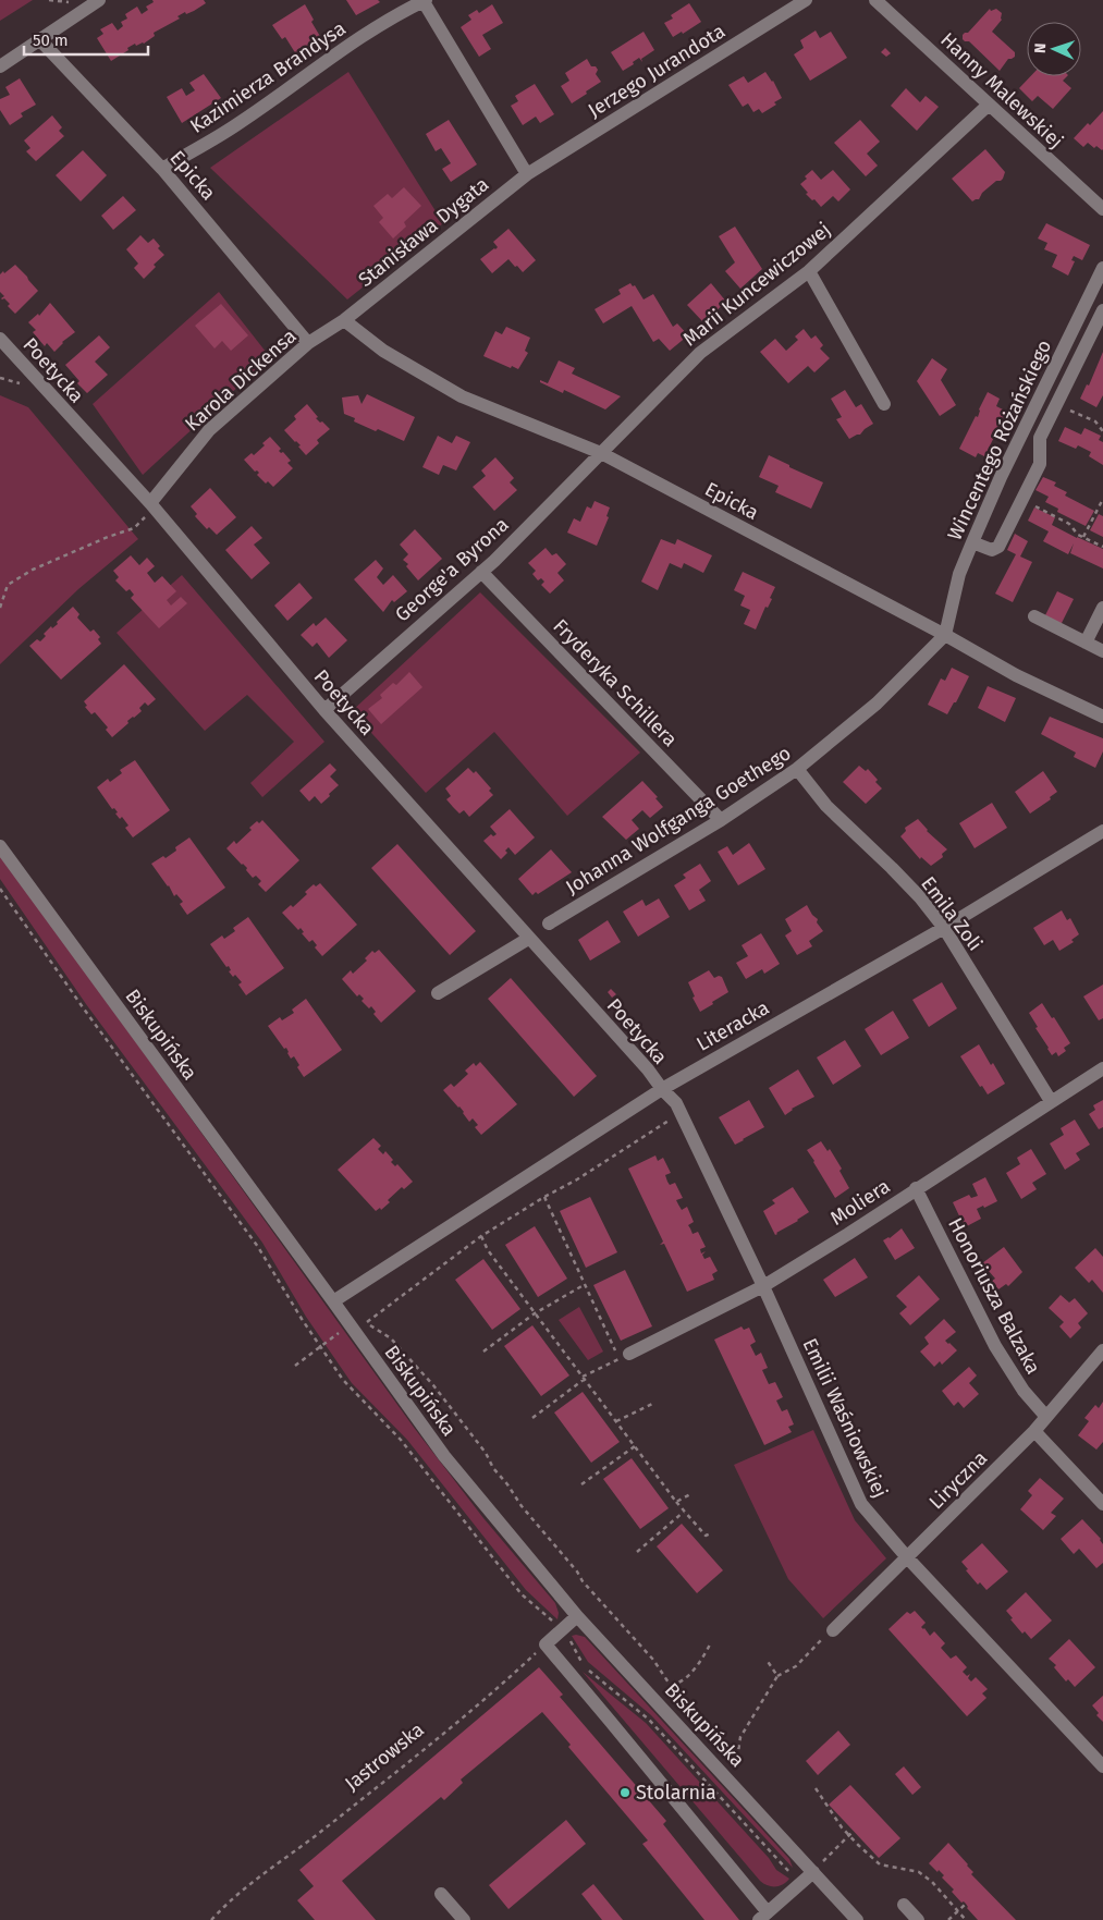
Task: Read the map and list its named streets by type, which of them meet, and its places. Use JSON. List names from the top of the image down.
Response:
{
  "streets": {
    "street": [
      "Jerzego Jurandota",
      "Kazimierza Brandysa",
      "Hanny Malewskiej",
      "Epicka",
      "Stanisława Dygata",
      "Marii Kuncewiczowej",
      "Poetycka",
      "Karola Dickensa",
      "Wincentego Różańskiego",
      "George'a Byrona",
      "Fryderyka Schillera",
      "Johanna Wolfganga Goethego",
      "Emila Zoli",
      "Literacka",
      "Biskupińska",
      "Moliera",
      "Honoriusza Balzaka",
      "Emilii Waśniowskiej",
      "Liryczna"
    ],
    "path": ["Jastrowska"]
  },
  "crossings": [
    ["Jerzego Jurandota", "Stanisława Dygata"],
    ["Kazimierza Brandysa", "Epicka"],
    ["Hanny Malewskiej", "Marii Kuncewiczowej"],
    ["Epicka", "Stanisława Dygata"],
    ["Epicka", "Marii Kuncewiczowej"],
    ["Epicka", "Karola Dickensa"],
    ["Epicka", "Wincentego Różańskiego"],
    ["Epicka", "George'a Byrona"],
    ["Epicka", "Johanna Wolfganga Goethego"],
    ["Stanisława Dygata", "Karola Dickensa"],
    ["Marii Kuncewiczowej", "George'a Byrona"],
    ["Poetycka", "Karola Dickensa"],
    ["Poetycka", "George'a Byrona"],
    ["Poetycka", "Literacka"],
    ["Poetycka", "Emilii Waśniowskiej"],
    ["Wincentego Różańskiego", "Johanna Wolfganga Goethego"],
    ["George'a Byrona", "Fryderyka Schillera"],
    ["Fryderyka Schillera", "Johanna Wolfganga Goethego"],
    ["Johanna Wolfganga Goethego", "Emila Zoli"],
    ["Emila Zoli", "Literacka"],
    ["Emila Zoli", "Moliera"],
    ["Literacka", "Biskupińska"],
    ["Literacka", "Emilii Waśniowskiej"],
    ["Moliera", "Honoriusza Balzaka"],
    ["Moliera", "Emilii Waśniowskiej"],
    ["Honoriusza Balzaka", "Liryczna"],
    ["Emilii Waśniowskiej", "Liryczna"]
  ],
  "places": ["Stolarnia"],
  "scale_bar": "50 m",
  "north": "left"
}
